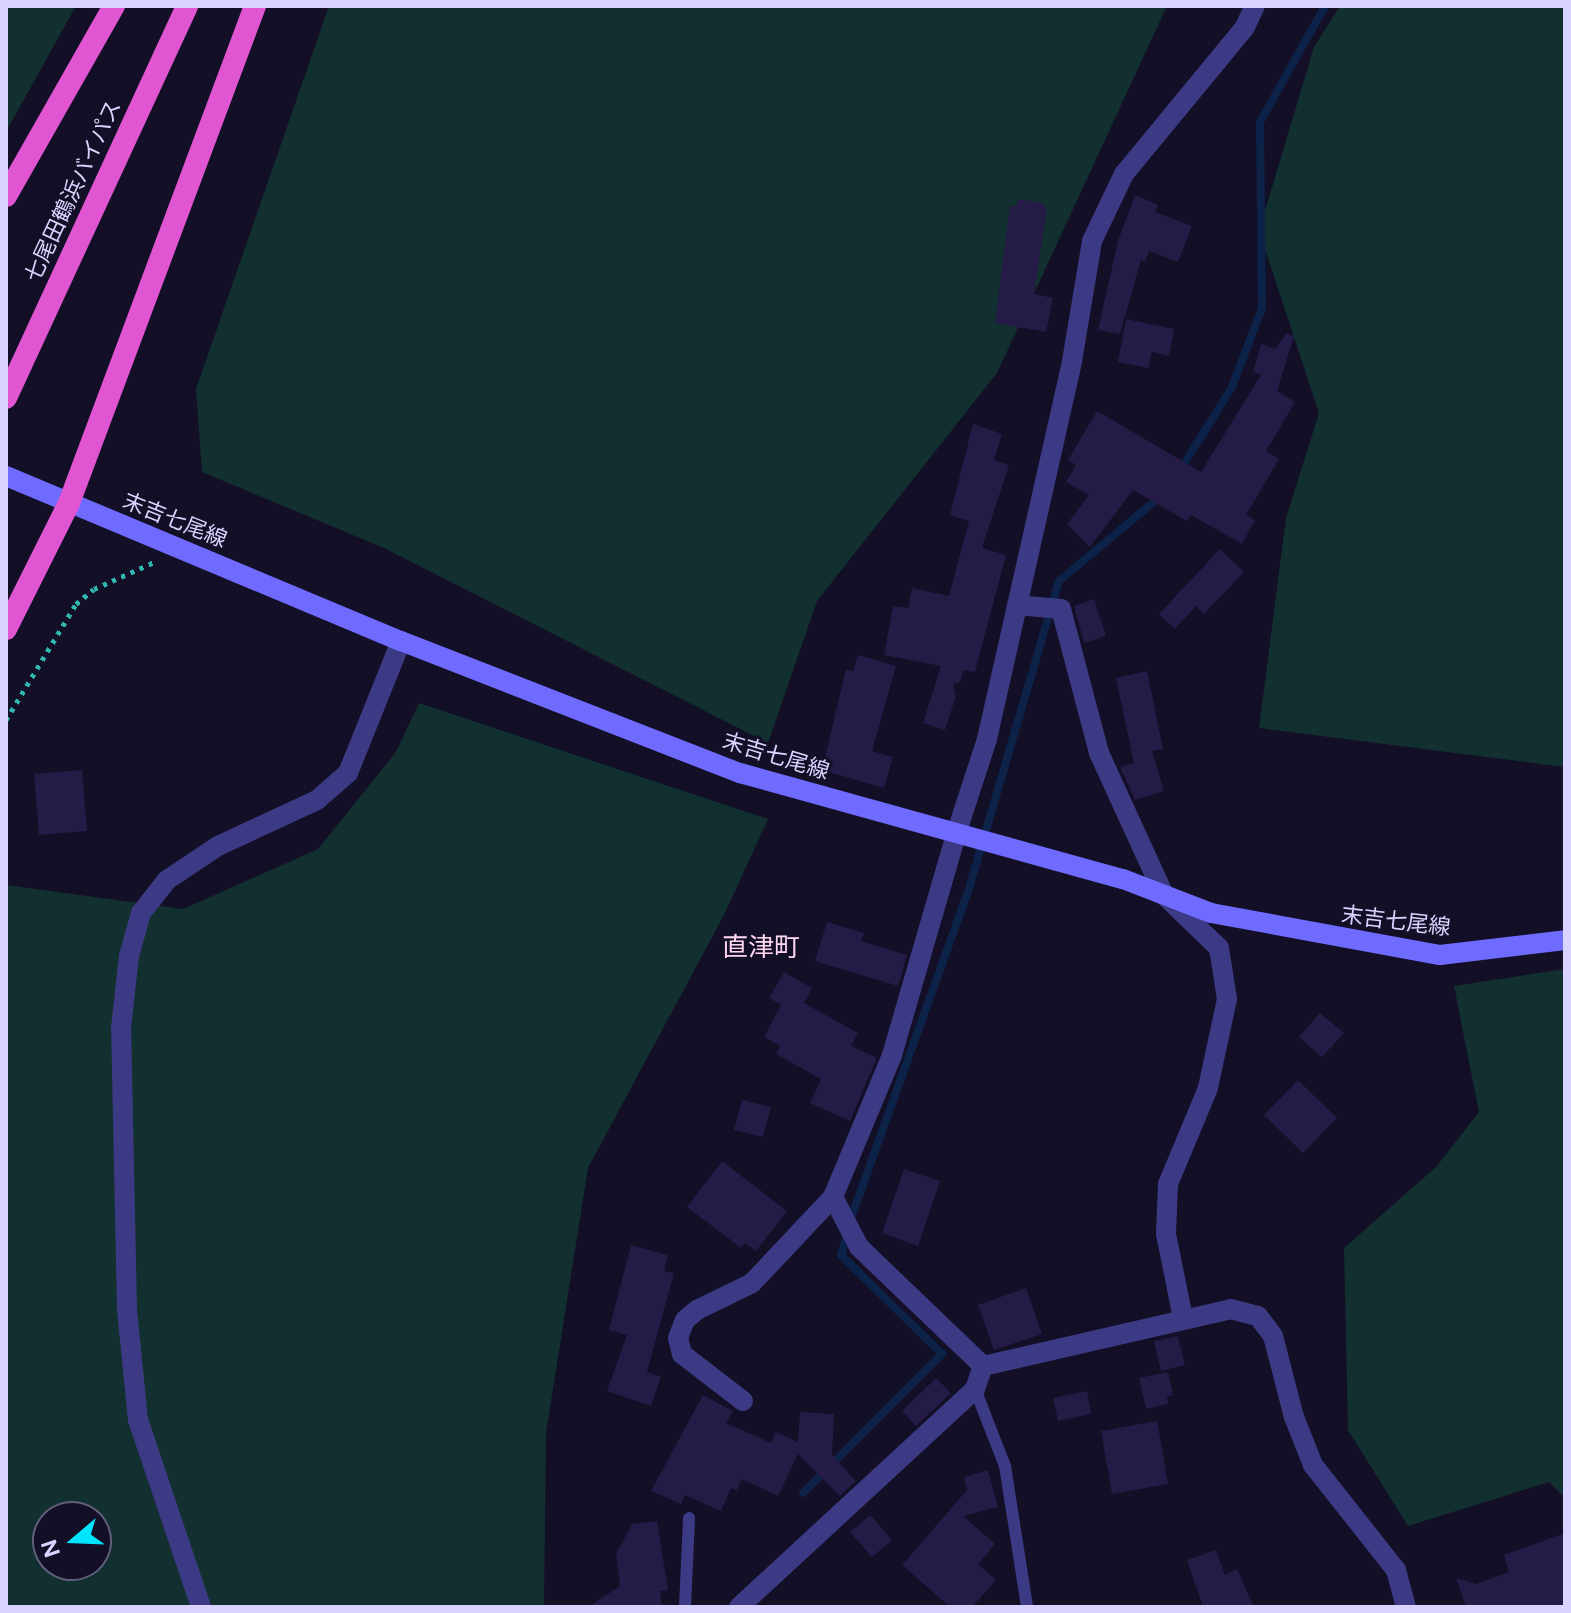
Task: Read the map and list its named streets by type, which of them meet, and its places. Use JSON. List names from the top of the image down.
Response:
{
  "streets": {
    "highway": ["七尾田鶴浜バイパス"],
    "main road": ["末吉七尾線"]
  },
  "districts": ["直津町"],
  "north": "left"
}
